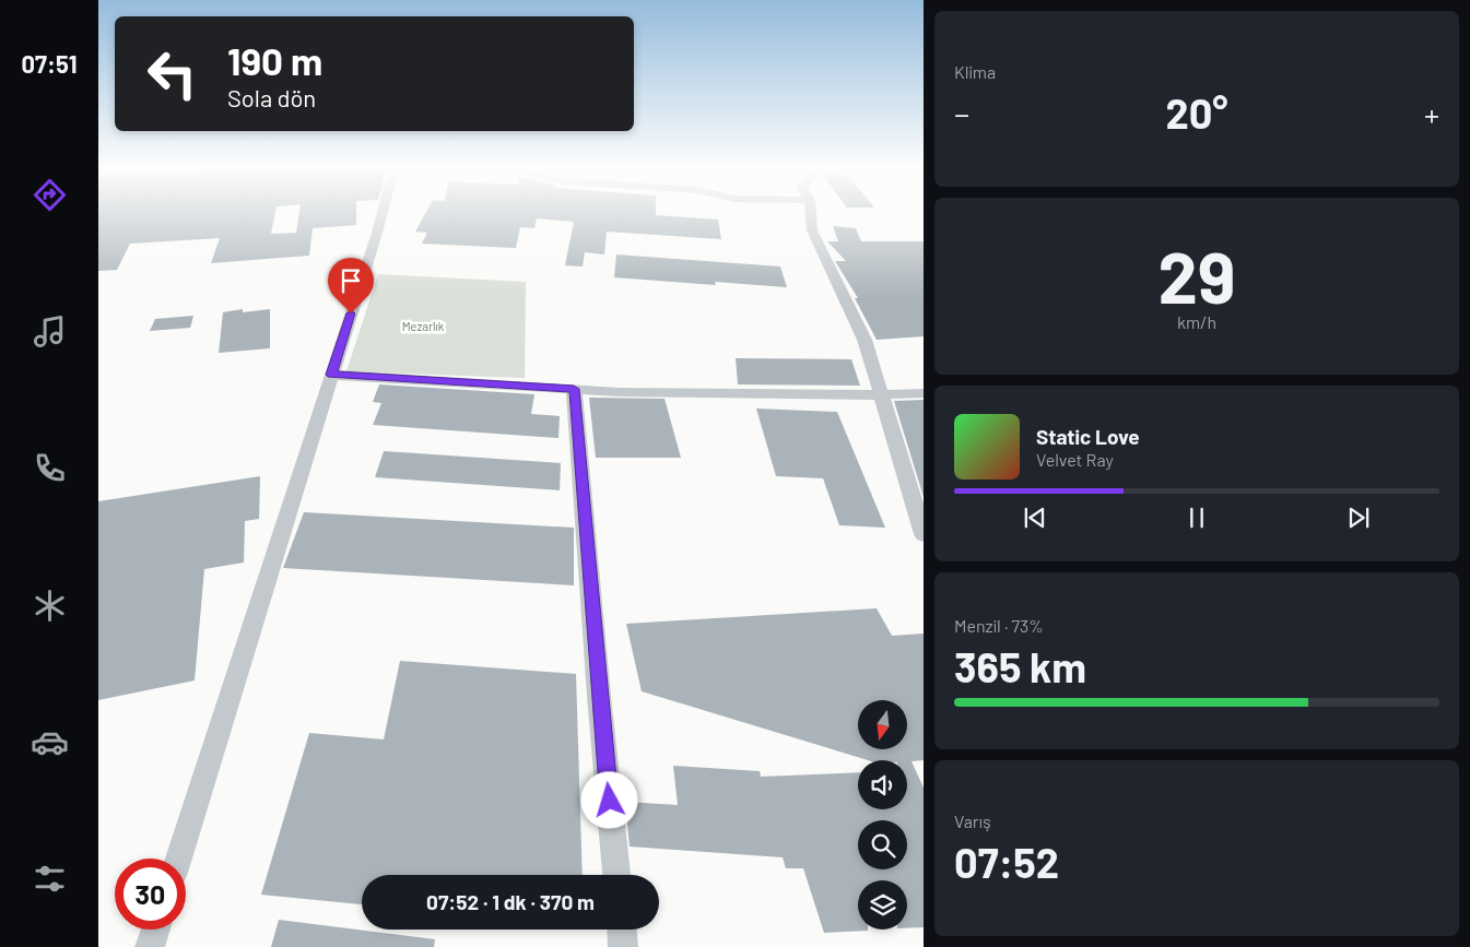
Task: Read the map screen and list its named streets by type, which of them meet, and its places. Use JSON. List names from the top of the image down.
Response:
{
  "parks": ["Mezarlık"],
  "north": "bottom",
  "page": {
    "tabs": "07:51",
    "tile": [
      "Klima",
      ["29", "km/h"],
      ["Menzil · 73%", "365 km"],
      ["Varış", "07:52"]
    ],
    "turn": ["190 m", "Sola dön"],
    "heat": ["−", "20°", "+"],
    "song": ["Static Love", "Velvet Ray"],
    "limit": "30",
    "trip": "07:52 · 1 dk · 370 m"
  }
}
